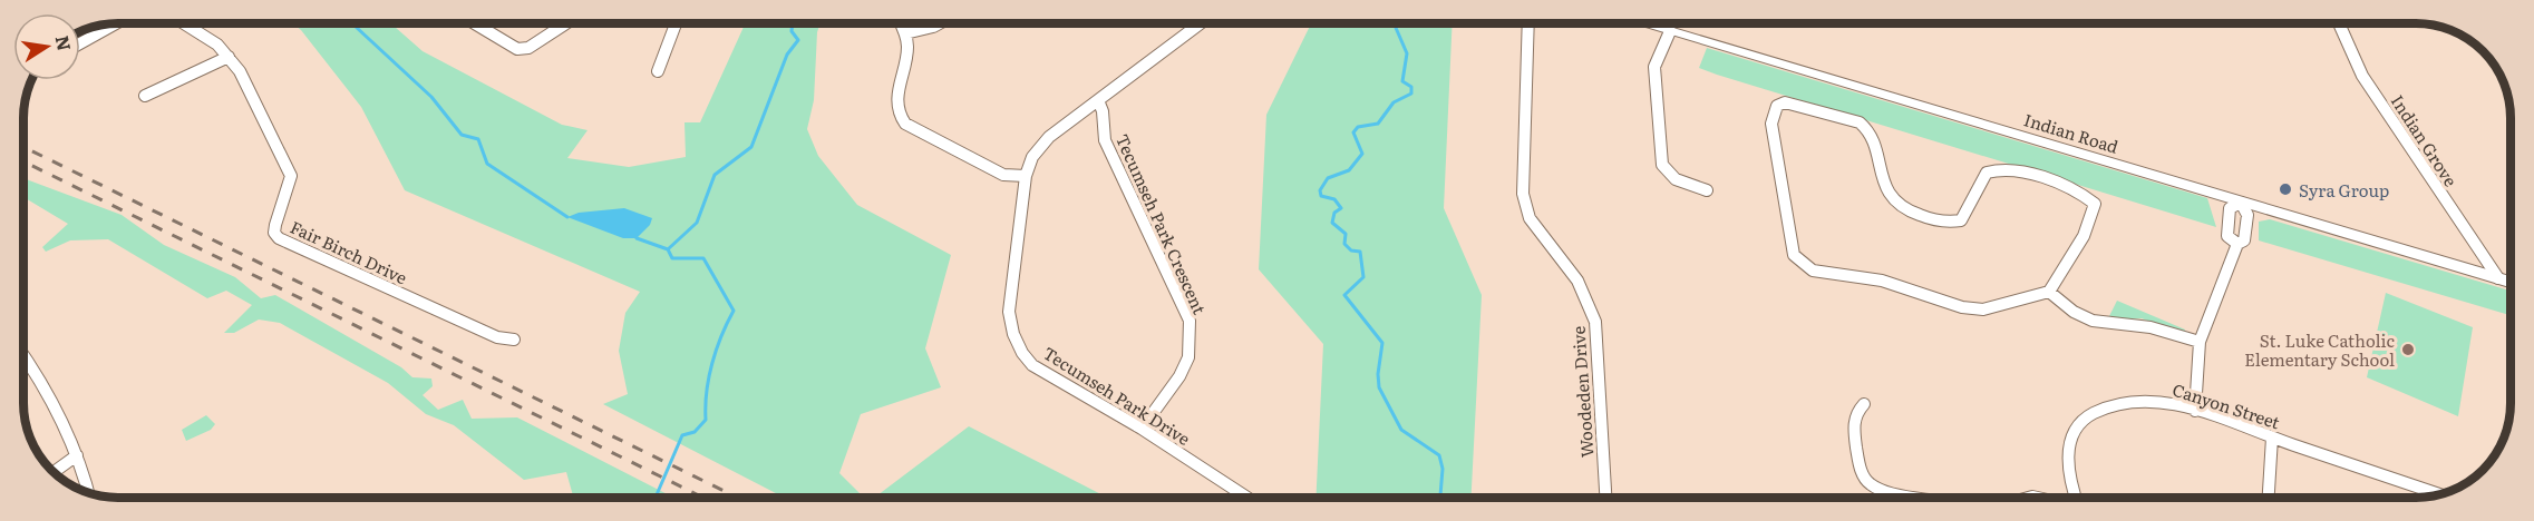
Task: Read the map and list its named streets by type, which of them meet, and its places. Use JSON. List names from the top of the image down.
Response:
{
  "streets": {
    "street": [
      "Indian Road",
      "Indian Grove",
      "Tecumseh Park Crescent",
      "Fair Birch Drive",
      "Woodeden Drive",
      "Tecumseh Park Drive",
      "Canyon Street"
    ]
  },
  "crossings": [
    ["Indian Road", "Indian Grove"],
    ["Tecumseh Park Crescent", "Tecumseh Park Drive"]
  ],
  "places": ["Syra Group", "St. Luke Catholic Elementary School"],
  "north": "right"
}
